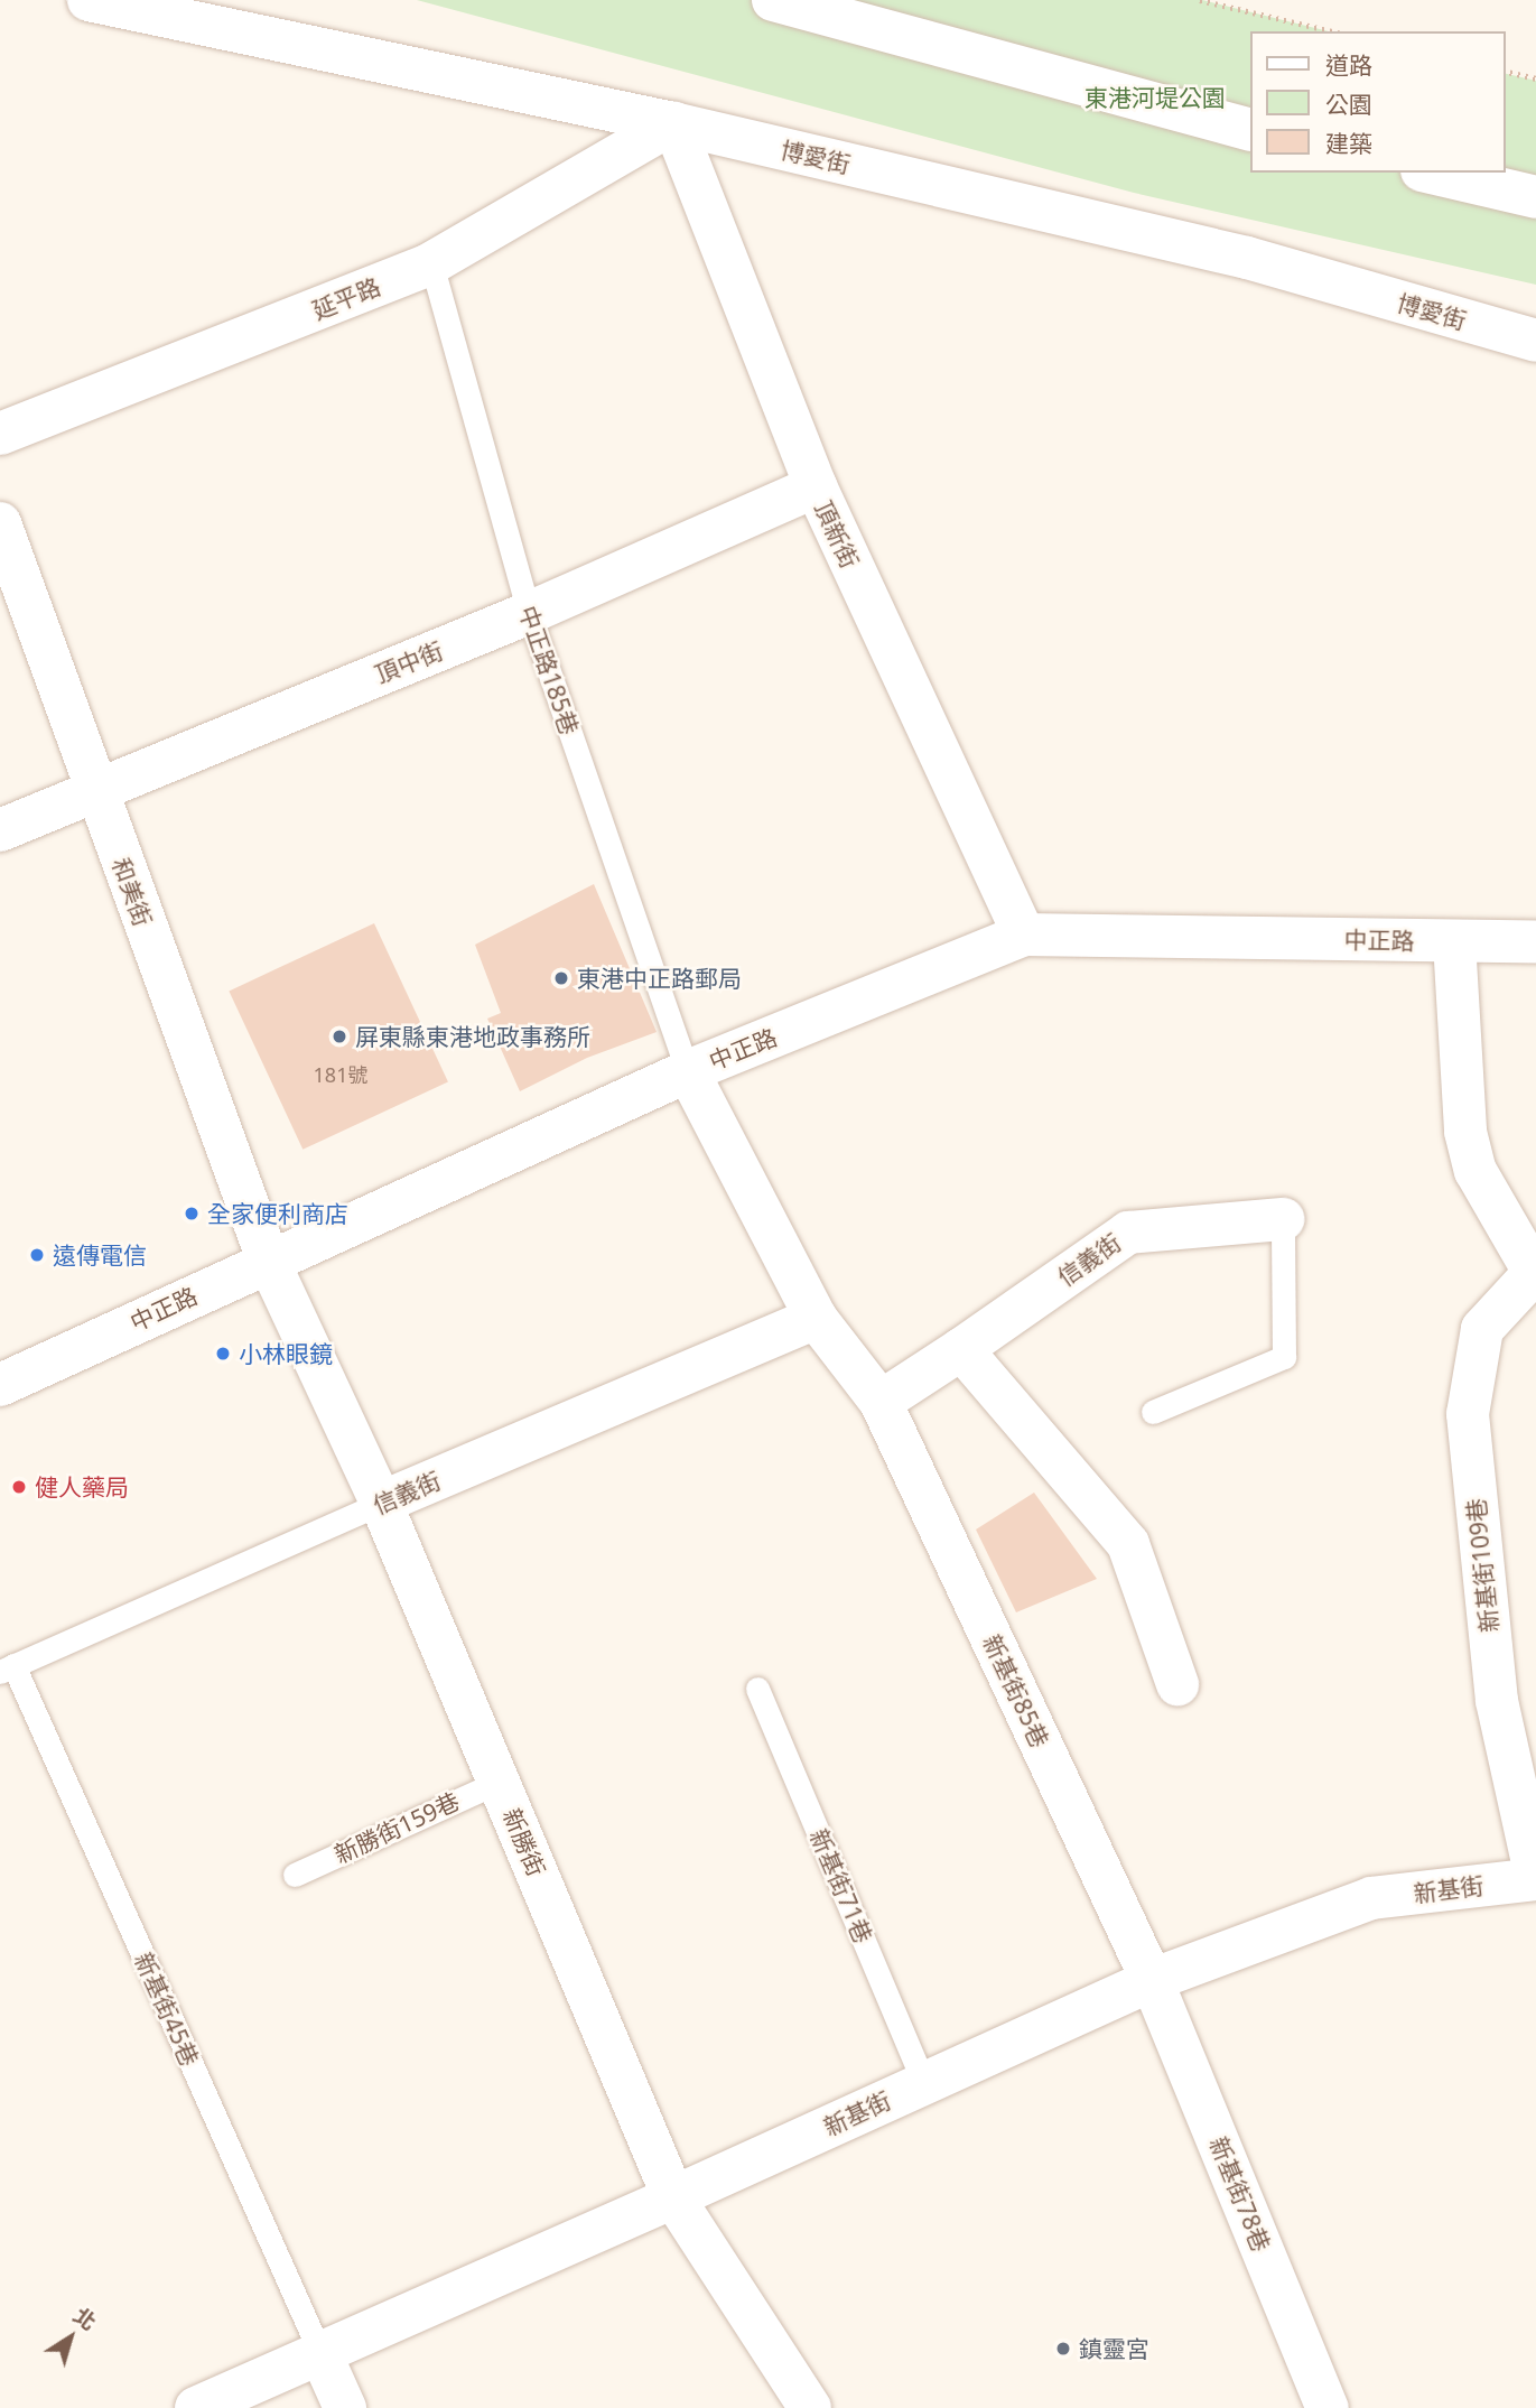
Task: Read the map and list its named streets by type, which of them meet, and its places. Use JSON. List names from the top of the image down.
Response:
{
  "streets": {
    "street": [
      "博愛街",
      "延平路",
      "頂新街",
      "頂中街",
      "和美街",
      "中正路",
      "信義街",
      "新基街109巷",
      "新基街85巷",
      "新勝街",
      "新基街",
      "新基街78巷"
    ],
    "lane": [
      "中正路185巷",
      "新勝街159巷",
      "新基街71巷",
      "新基街45巷"
    ]
  },
  "crossings": [
    ["博愛街", "延平路"],
    ["博愛街", "頂新街"],
    ["延平路", "頂新街"],
    ["延平路", "中正路185巷"],
    ["頂新街", "頂中街"],
    ["頂新街", "中正路"],
    ["頂中街", "中正路185巷"],
    ["頂中街", "和美街"],
    ["中正路185巷", "中正路"],
    ["中正路185巷", "新基街85巷"],
    ["和美街", "中正路"],
    ["和美街", "新勝街"],
    ["中正路", "新基街85巷"],
    ["中正路", "新勝街"],
    ["信義街", "新基街85巷"],
    ["信義街", "新勝街"],
    ["信義街", "新基街45巷"],
    ["新基街109巷", "新基街"],
    ["新基街85巷", "新基街"],
    ["新基街85巷", "新基街78巷"],
    ["新勝街159巷", "新勝街"],
    ["新勝街", "新基街"],
    ["新基街71巷", "新基街"],
    ["新基街", "新基街45巷"],
    ["新基街", "新基街78巷"]
  ],
  "parks": ["東港河堤公園"],
  "places": [
    "東港中正路郵局",
    "屏東縣東港地政事務所",
    "全家便利商店",
    "遠傳電信",
    "小林眼鏡",
    "健人藥局",
    "鎮靈宮"
  ],
  "house_numbers": ["181號"],
  "legend": ["道路", "公園", "建築"],
  "north": "top right"
}
